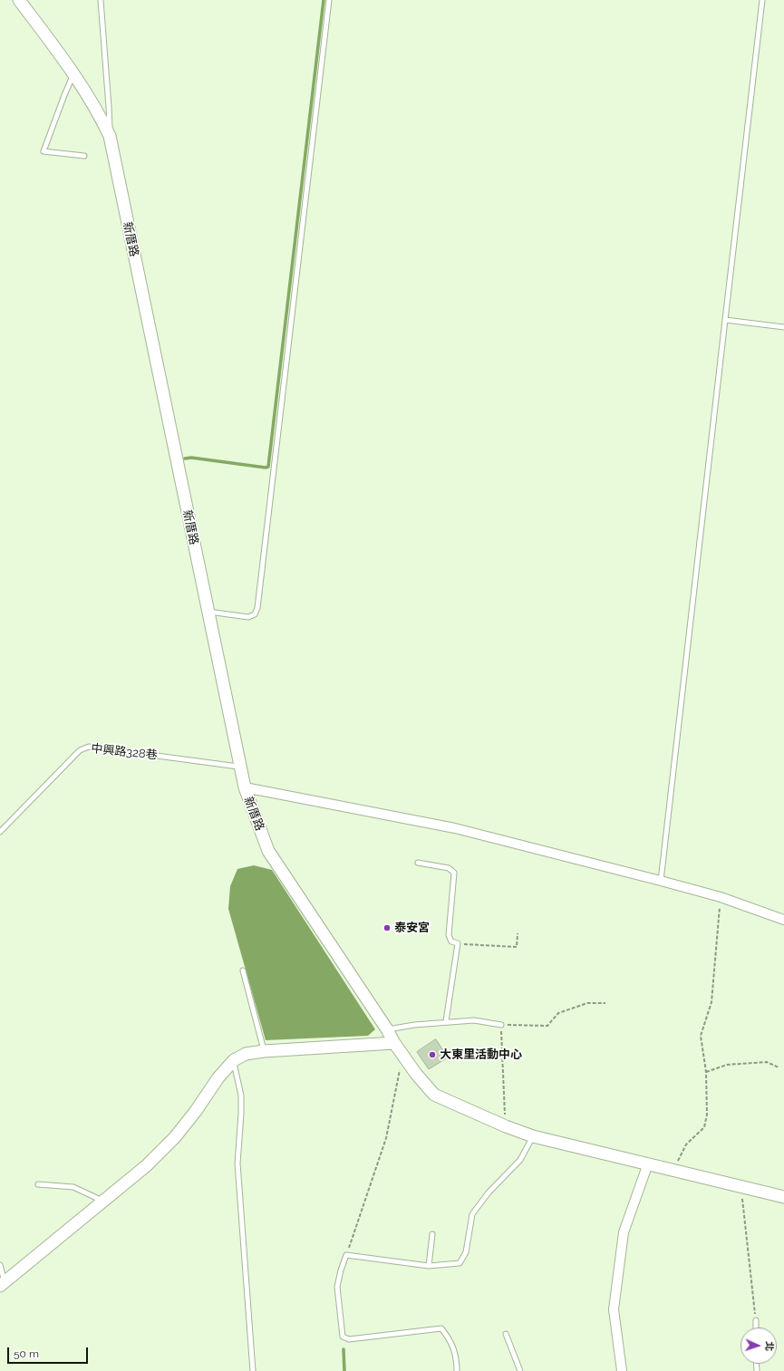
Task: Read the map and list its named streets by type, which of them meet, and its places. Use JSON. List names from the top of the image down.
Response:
{
  "streets": {
    "street": ["新厝路"],
    "lane": ["中興路328巷"]
  },
  "crossings": [
    ["新厝路", "中興路328巷"]
  ],
  "places": ["泰安宮", "大東里活動中心"],
  "scale_bar": "50 m",
  "north": "right"
}
